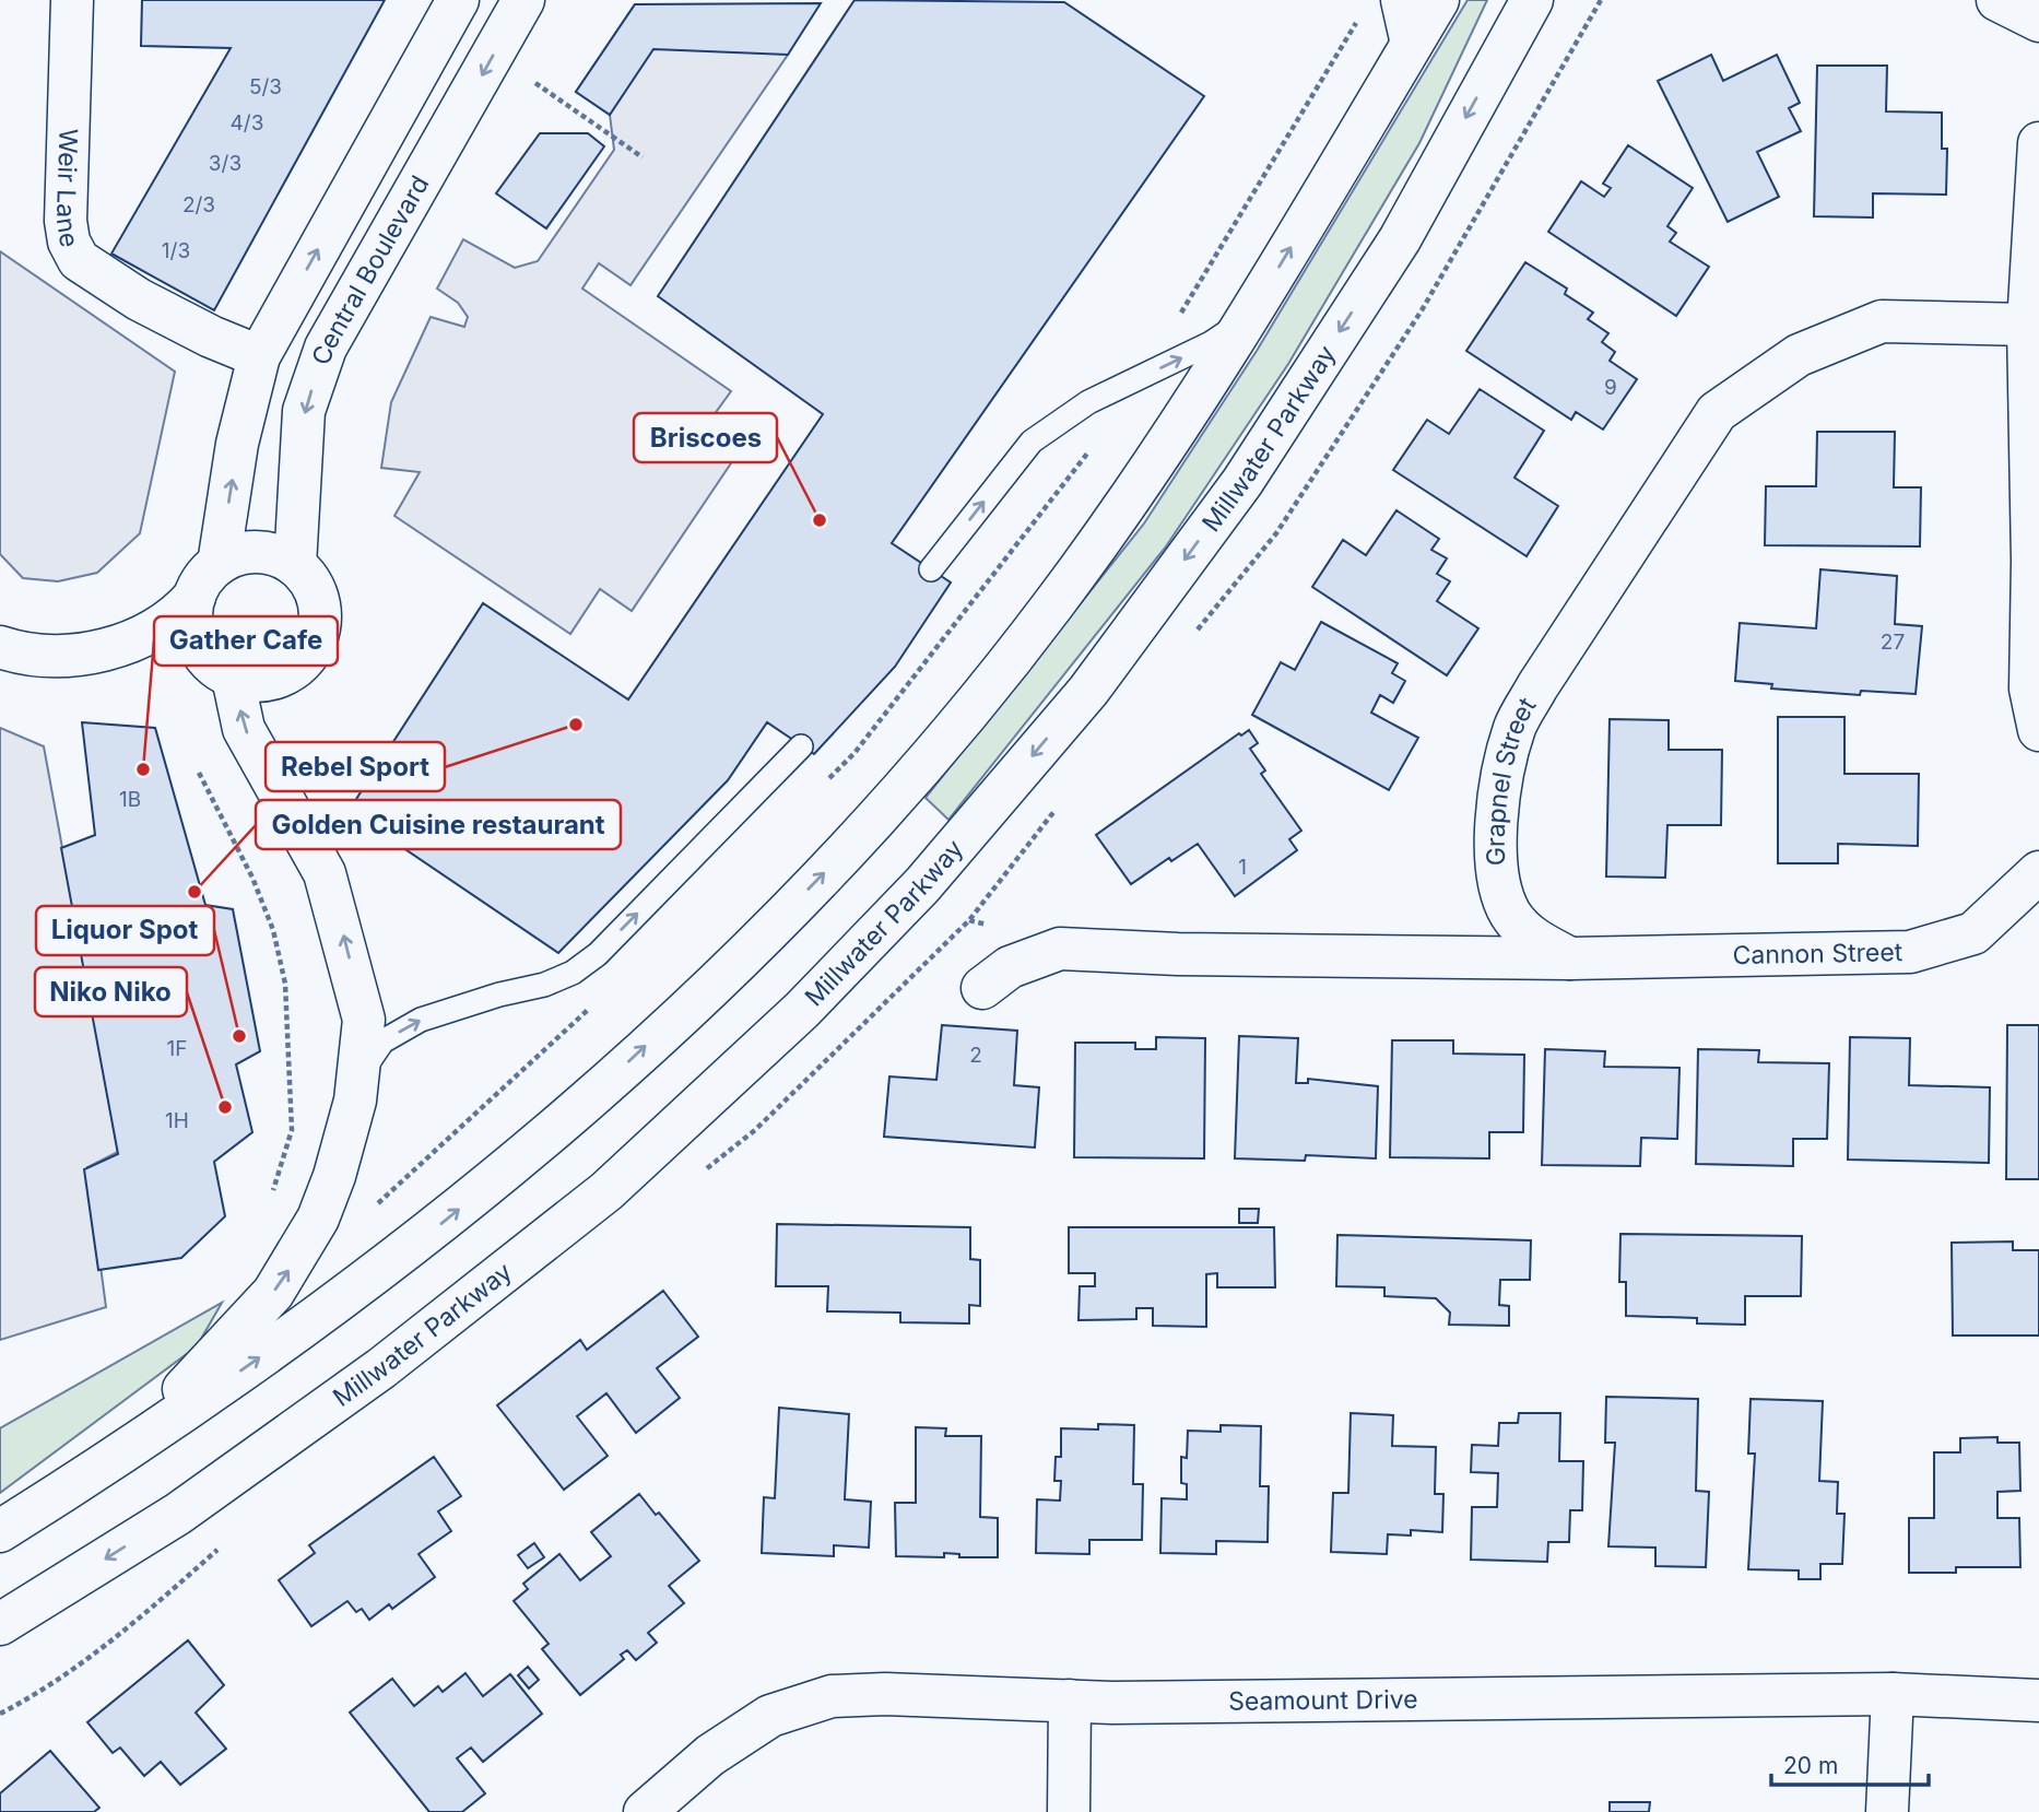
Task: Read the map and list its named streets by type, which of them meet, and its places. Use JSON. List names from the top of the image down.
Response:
{
  "streets": {
    "street": [
      "Weir Lane",
      "Central Boulevard",
      "Millwater Parkway",
      "Grapnel Street",
      "Cannon Street",
      "Seamount Drive"
    ]
  },
  "crossings": [
    ["Grapnel Street", "Cannon Street"]
  ],
  "places": [
    "Briscoes",
    "Rebel Sport",
    "Gather Cafe",
    "Golden Cuisine restaurant",
    "Liquor Spot",
    "Niko Niko"
  ],
  "house_numbers": [
    "5/3",
    "4/3",
    "3/3",
    "2/3",
    "1/3",
    "9",
    "27",
    "1B",
    "1",
    "1F",
    "2",
    "1H"
  ],
  "scale_bar": "20 m"
}
